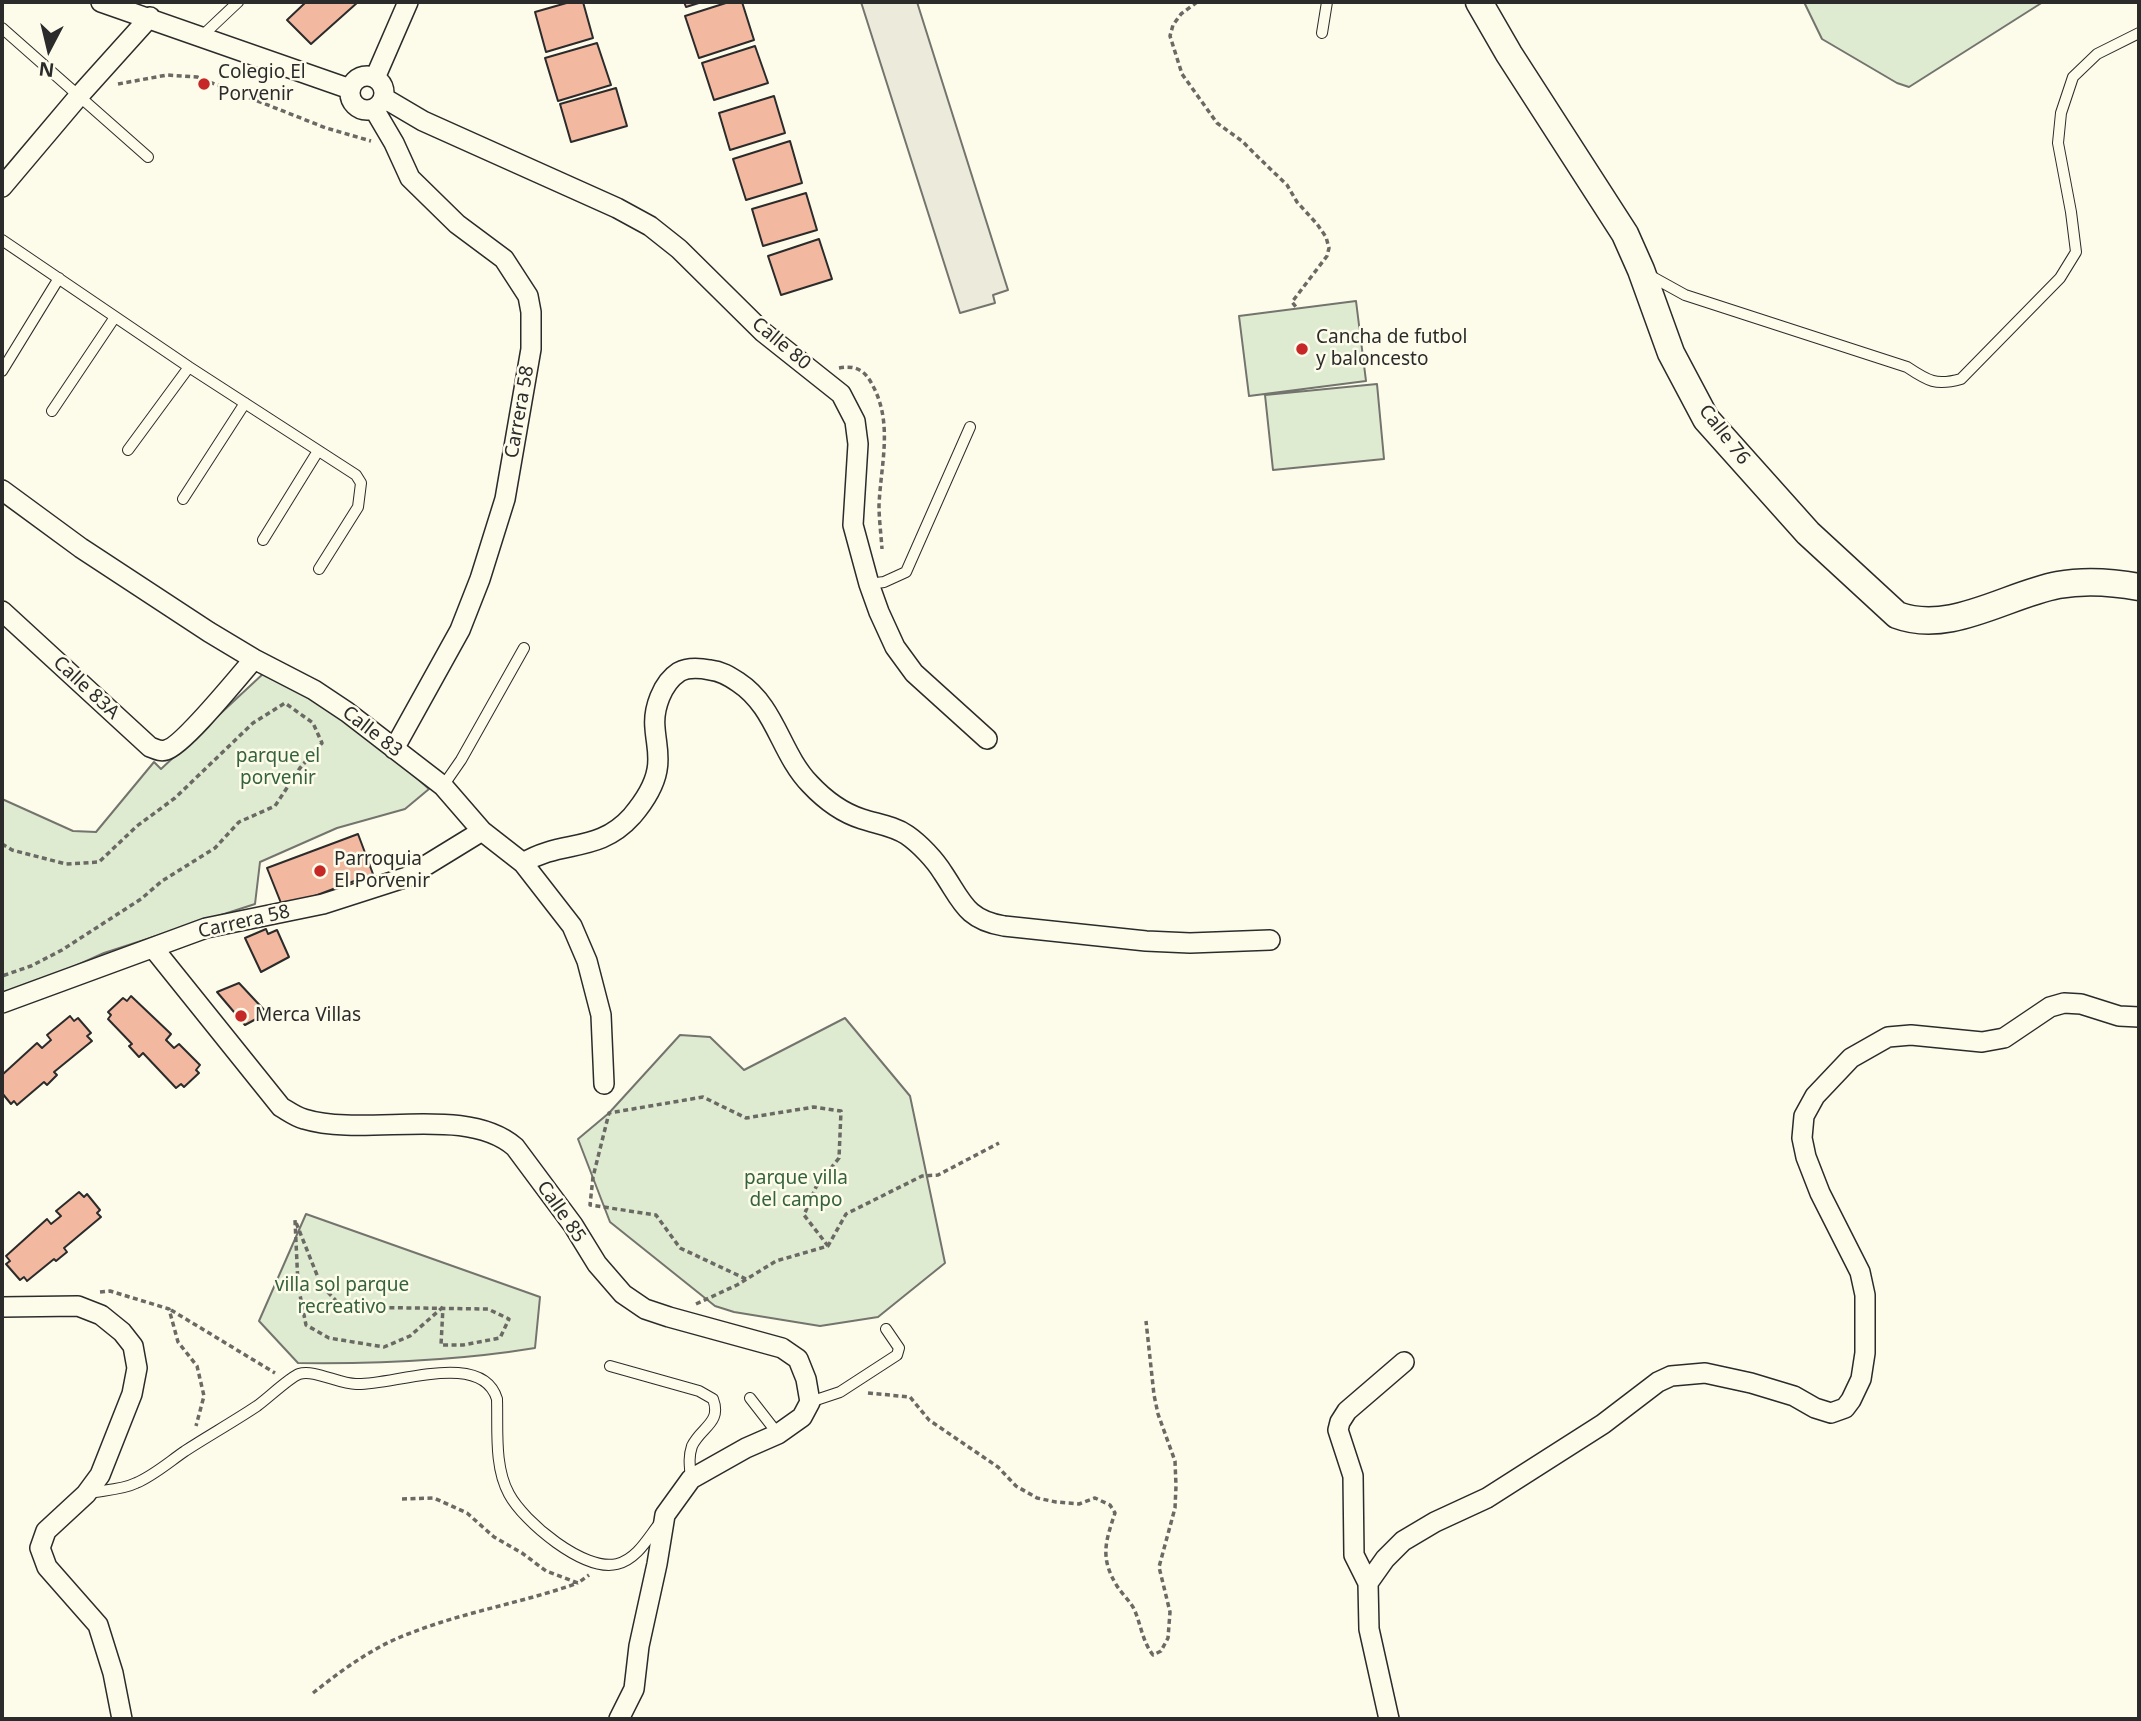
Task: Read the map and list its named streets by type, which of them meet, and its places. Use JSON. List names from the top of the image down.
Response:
{
  "streets": {
    "street": [
      "Calle 80",
      "Carrera 58",
      "Calle 76",
      "Calle 83A",
      "Calle 83",
      "Calle 85"
    ]
  },
  "crossings": [
    ["Calle 80", "Carrera 58"],
    ["Carrera 58", "Calle 83"],
    ["Carrera 58", "Calle 85"],
    ["Calle 83A", "Calle 83"]
  ],
  "parks": ["parque el porvenir", "parque villa del campo", "villa sol parque recreativo"],
  "places": [
    "Colegio El Porvenir",
    "Cancha de futbol y baloncesto",
    "Parroquia El Porvenir",
    "Merca Villas"
  ],
  "north": "bottom"
}
